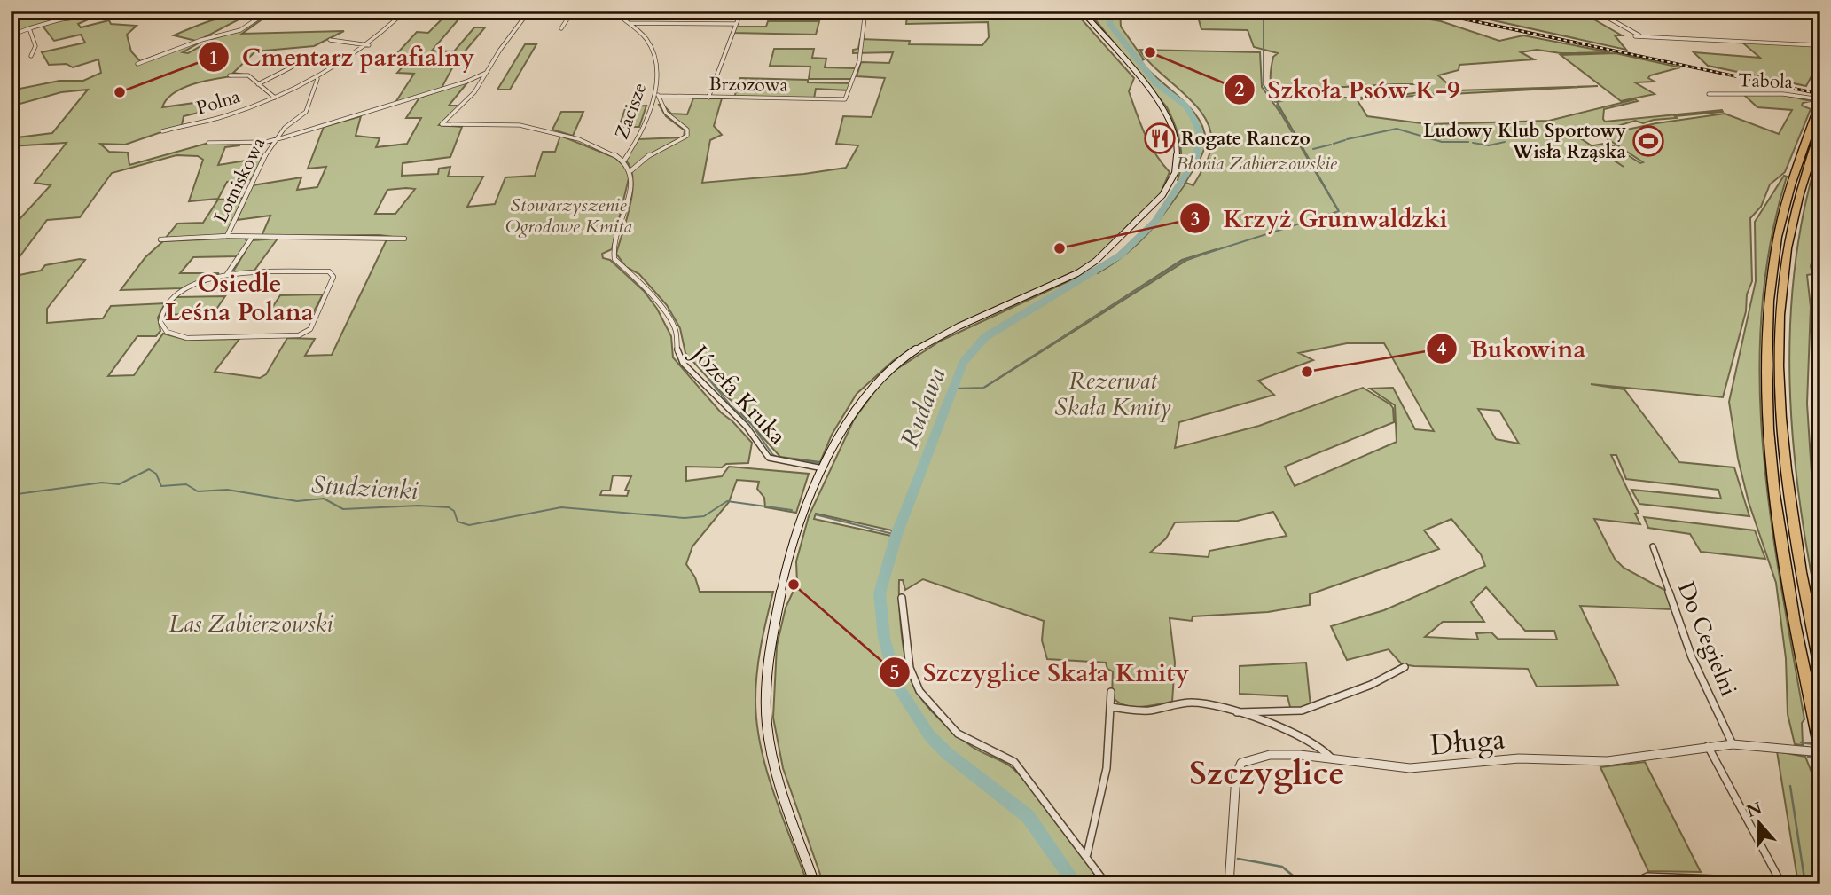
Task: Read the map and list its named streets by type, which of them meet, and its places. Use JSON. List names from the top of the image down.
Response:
{
  "streets": {
    "street": [
      "Tabola",
      "Brzozowa",
      "Polna",
      "Zacisze",
      "Lotniskowa",
      "Józefa Kruka",
      "Do Cegielni",
      "Długa"
    ]
  },
  "crossings": [
    ["Polna", "Lotniskowa"],
    ["Do Cegielni", "Długa"]
  ],
  "districts": ["Osiedle Leśna Polana", "Szczyglice"],
  "water": ["Rudawa", "Studzienki"],
  "parks": [
    "Błonia Zabierzowskie",
    "Stowarzyszenie Ogrodowe Kmita",
    "Rezerwat Skała Kmity",
    "Las Zabierzowski"
  ],
  "places": {
    "other": [
      "Szkoła Psów K-9",
      "Cmentarz parafialny",
      "Krzyż Grunwaldzki",
      "Bukowina",
      "Szczyglice Skała Kmity"
    ],
    "restaurant": ["Rogate Ranczo"],
    "sports": ["Ludowy Klub Sportowy Wisła Rząska"]
  },
  "north": "top"
}
